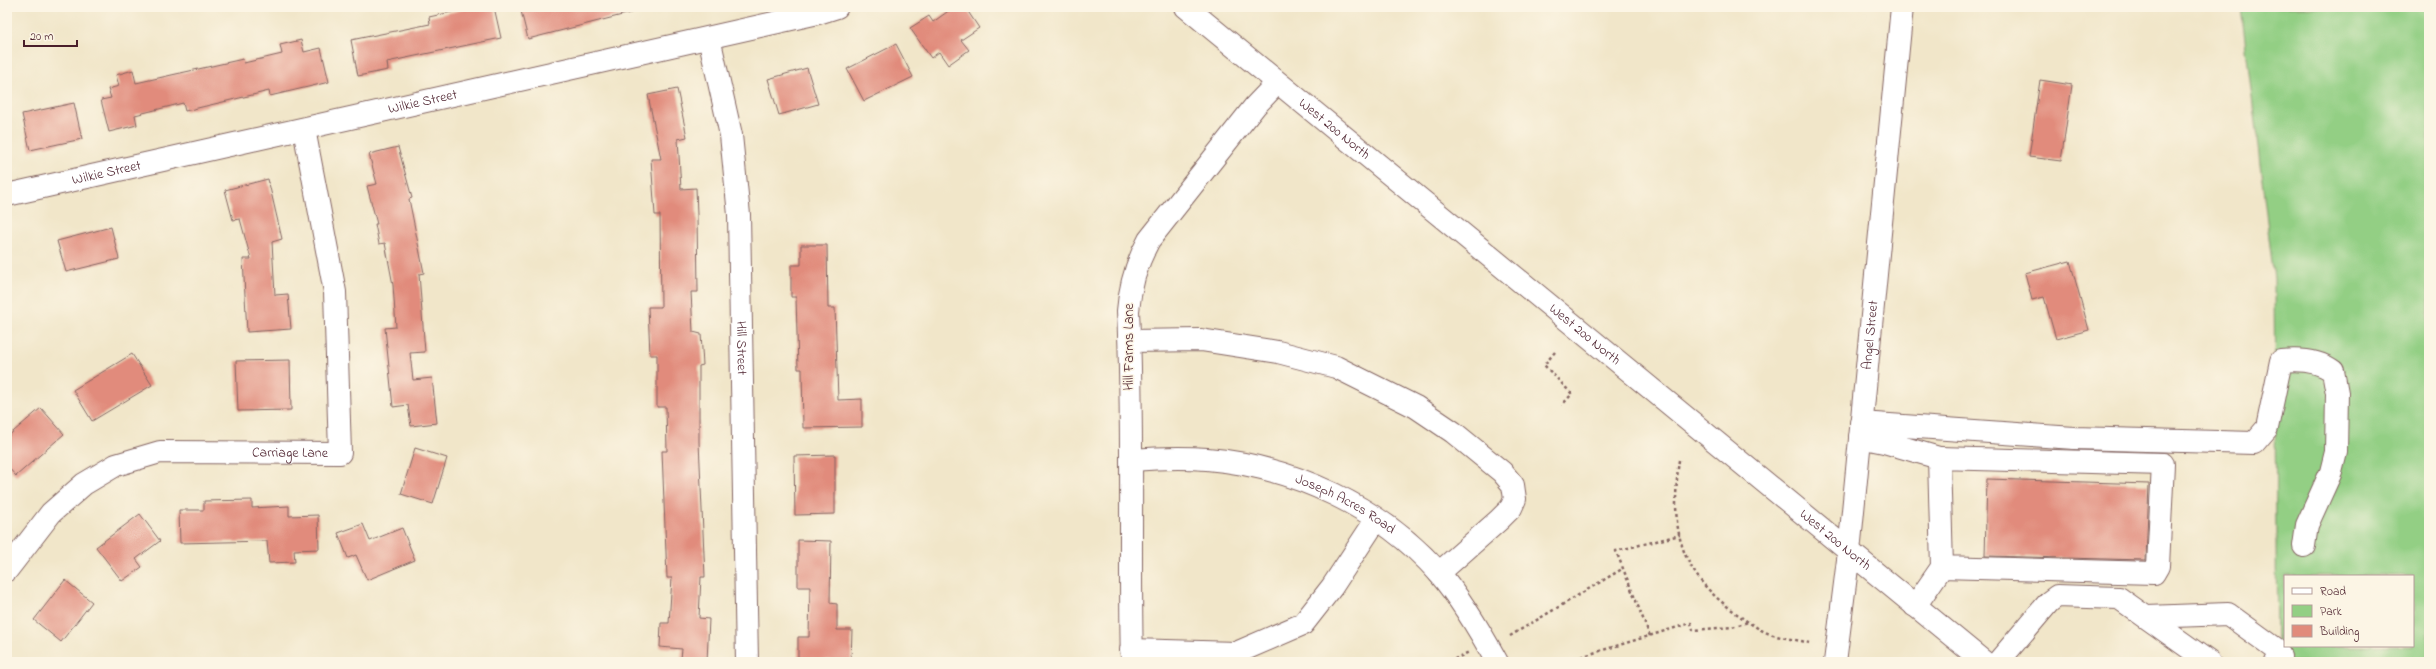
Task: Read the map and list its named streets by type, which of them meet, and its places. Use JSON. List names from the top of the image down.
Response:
{
  "streets": {
    "street": [
      "Wilkie Street",
      "West 200 North",
      "Angel Street",
      "Hill Farms Lane",
      "Hill Street",
      "Carriage Lane",
      "Joseph Acres Road"
    ]
  },
  "crossings": [
    ["Wilkie Street", "Hill Street"],
    ["Wilkie Street", "Carriage Lane"],
    ["West 200 North", "Angel Street"],
    ["West 200 North", "Hill Farms Lane"],
    ["Hill Farms Lane", "Joseph Acres Road"]
  ],
  "legend": ["Road", "Park", "Building"],
  "scale_bar": "20 m"
}
